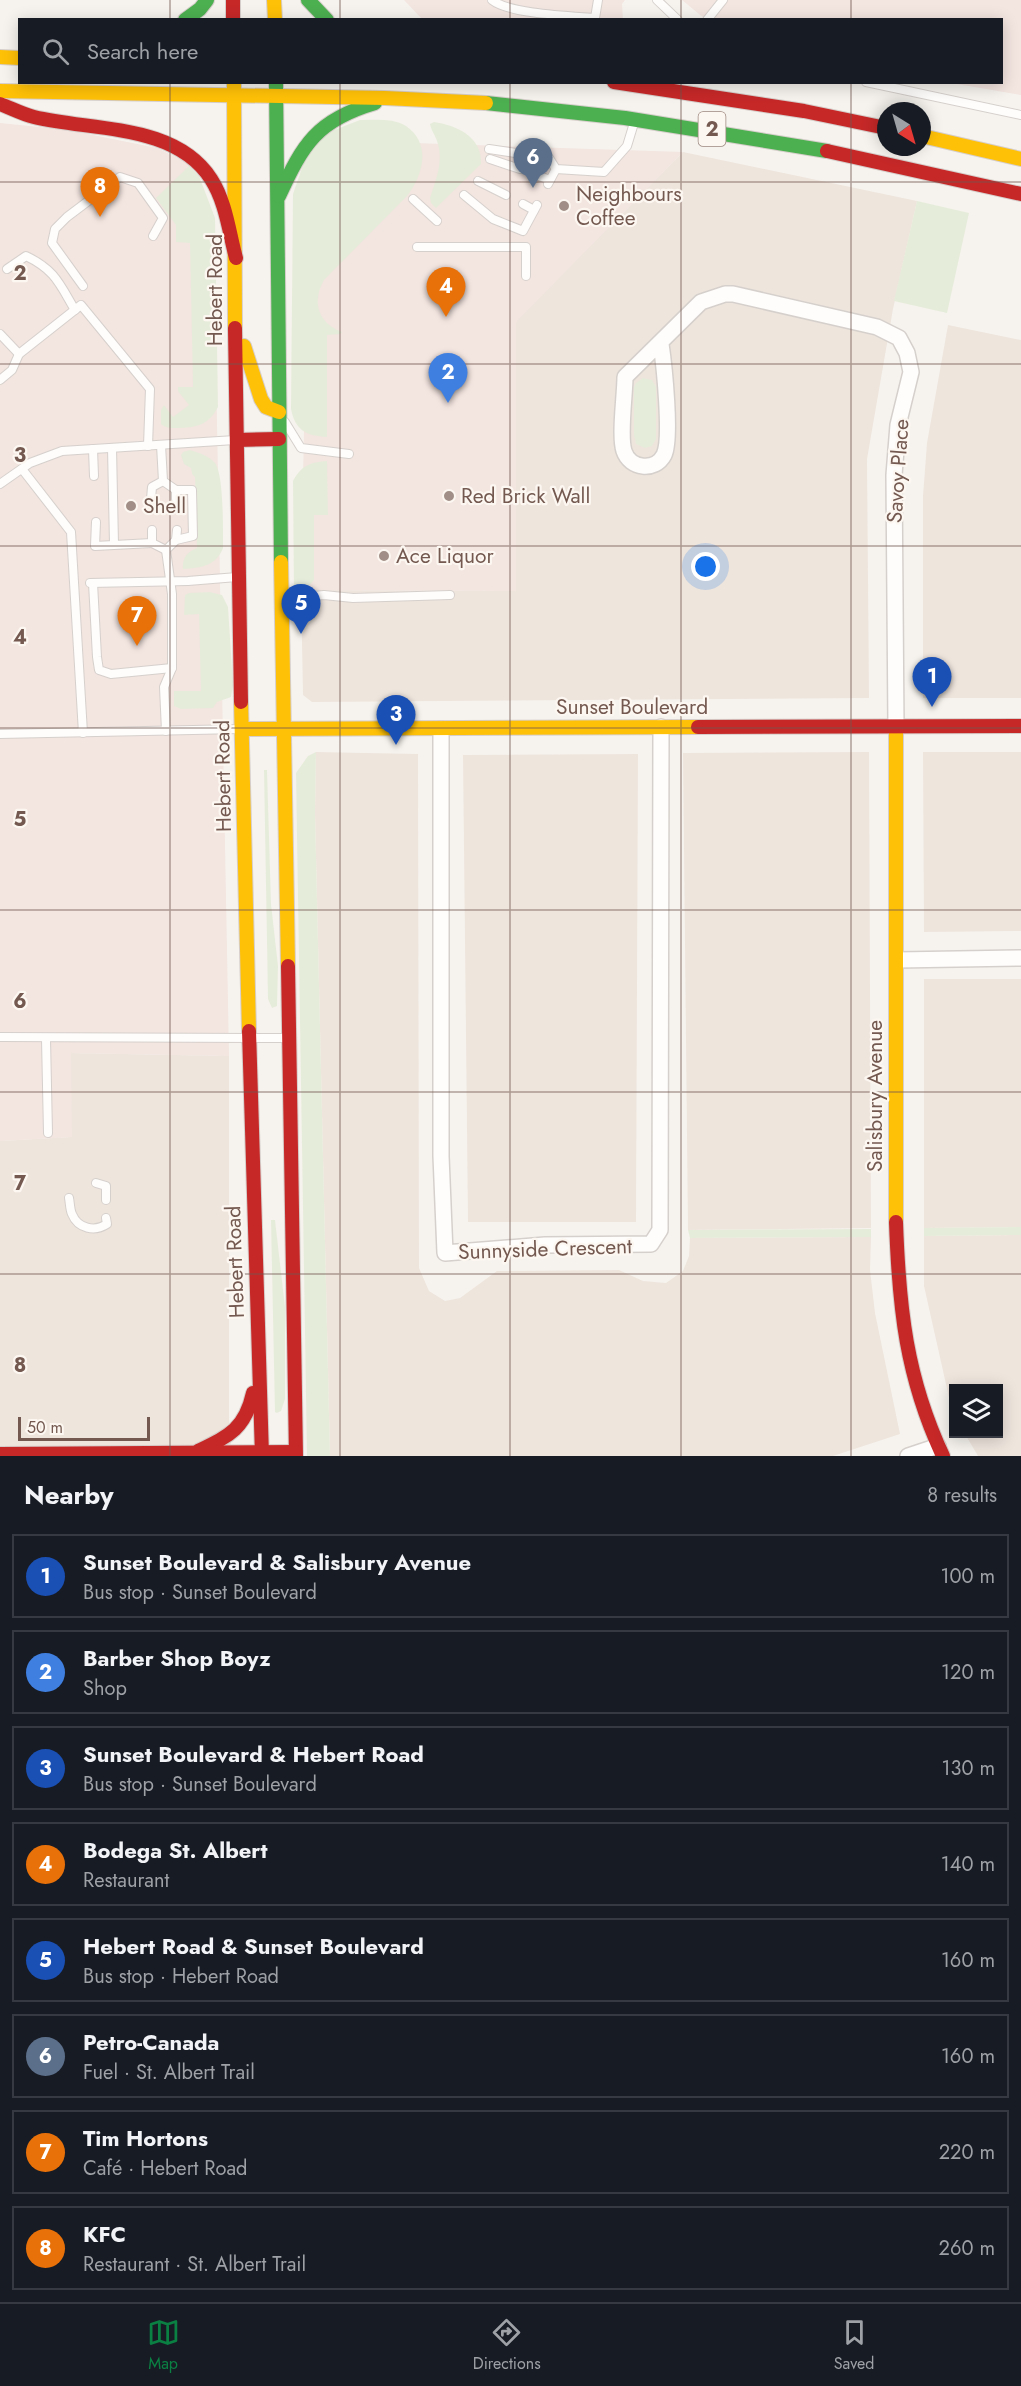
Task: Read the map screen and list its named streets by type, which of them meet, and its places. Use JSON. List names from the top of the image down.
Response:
{
  "streets": {
    "main road": [
      "2",
      "Hebert Road",
      "Sunset Boulevard",
      "Salisbury Avenue"
    ],
    "street": ["Savoy Place", "Sunnyside Crescent"]
  },
  "crossings": [
    ["2", "Hebert Road"],
    ["Hebert Road", "Sunset Boulevard"],
    ["Savoy Place", "Sunset Boulevard"],
    ["Savoy Place", "Salisbury Avenue"],
    ["Sunset Boulevard", "Salisbury Avenue"],
    ["Sunset Boulevard", "Sunnyside Crescent"]
  ],
  "places": [
    "Neighbours Coffee",
    "Red Brick Wall",
    "Shell",
    "Ace Liquor"
  ],
  "scale_bar": "50 m",
  "north": "bottom right",
  "page": {
    "search": "Search here",
    "pins": [
      "6",
      "8",
      "4",
      "2",
      "5",
      "7",
      "1",
      "3"
    ],
    "scale": "50 m",
    "heading": ["Nearby", "8 results"],
    "list": [
      {
        "mark": "1",
        "name": "Sunset Boulevard & Salisbury Avenue",
        "note": "Bus stop · Sunset Boulevard",
        "value": "100 m"
      },
      {
        "mark": "2",
        "name": "Barber Shop Boyz",
        "note": "Shop",
        "value": "120 m"
      },
      {
        "mark": "3",
        "name": "Sunset Boulevard & Hebert Road",
        "note": "Bus stop · Sunset Boulevard",
        "value": "130 m"
      },
      {
        "mark": "4",
        "name": "Bodega St. Albert",
        "note": "Restaurant",
        "value": "140 m"
      },
      {
        "mark": "5",
        "name": "Hebert Road & Sunset Boulevard",
        "note": "Bus stop · Hebert Road",
        "value": "160 m"
      },
      {
        "mark": "6",
        "name": "Petro-Canada",
        "note": "Fuel · St. Albert Trail",
        "value": "160 m"
      },
      {
        "mark": "7",
        "name": "Tim Hortons",
        "note": "Café · Hebert Road",
        "value": "220 m"
      },
      {
        "mark": "8",
        "name": "KFC",
        "note": "Restaurant · St. Albert Trail",
        "value": "260 m"
      }
    ],
    "nav": ["Map", "Directions", "Saved"]
  },
  "grid": {
    "rows": [
      "2",
      "3",
      "4",
      "5",
      "6",
      "7",
      "8"
    ]
  }
}
